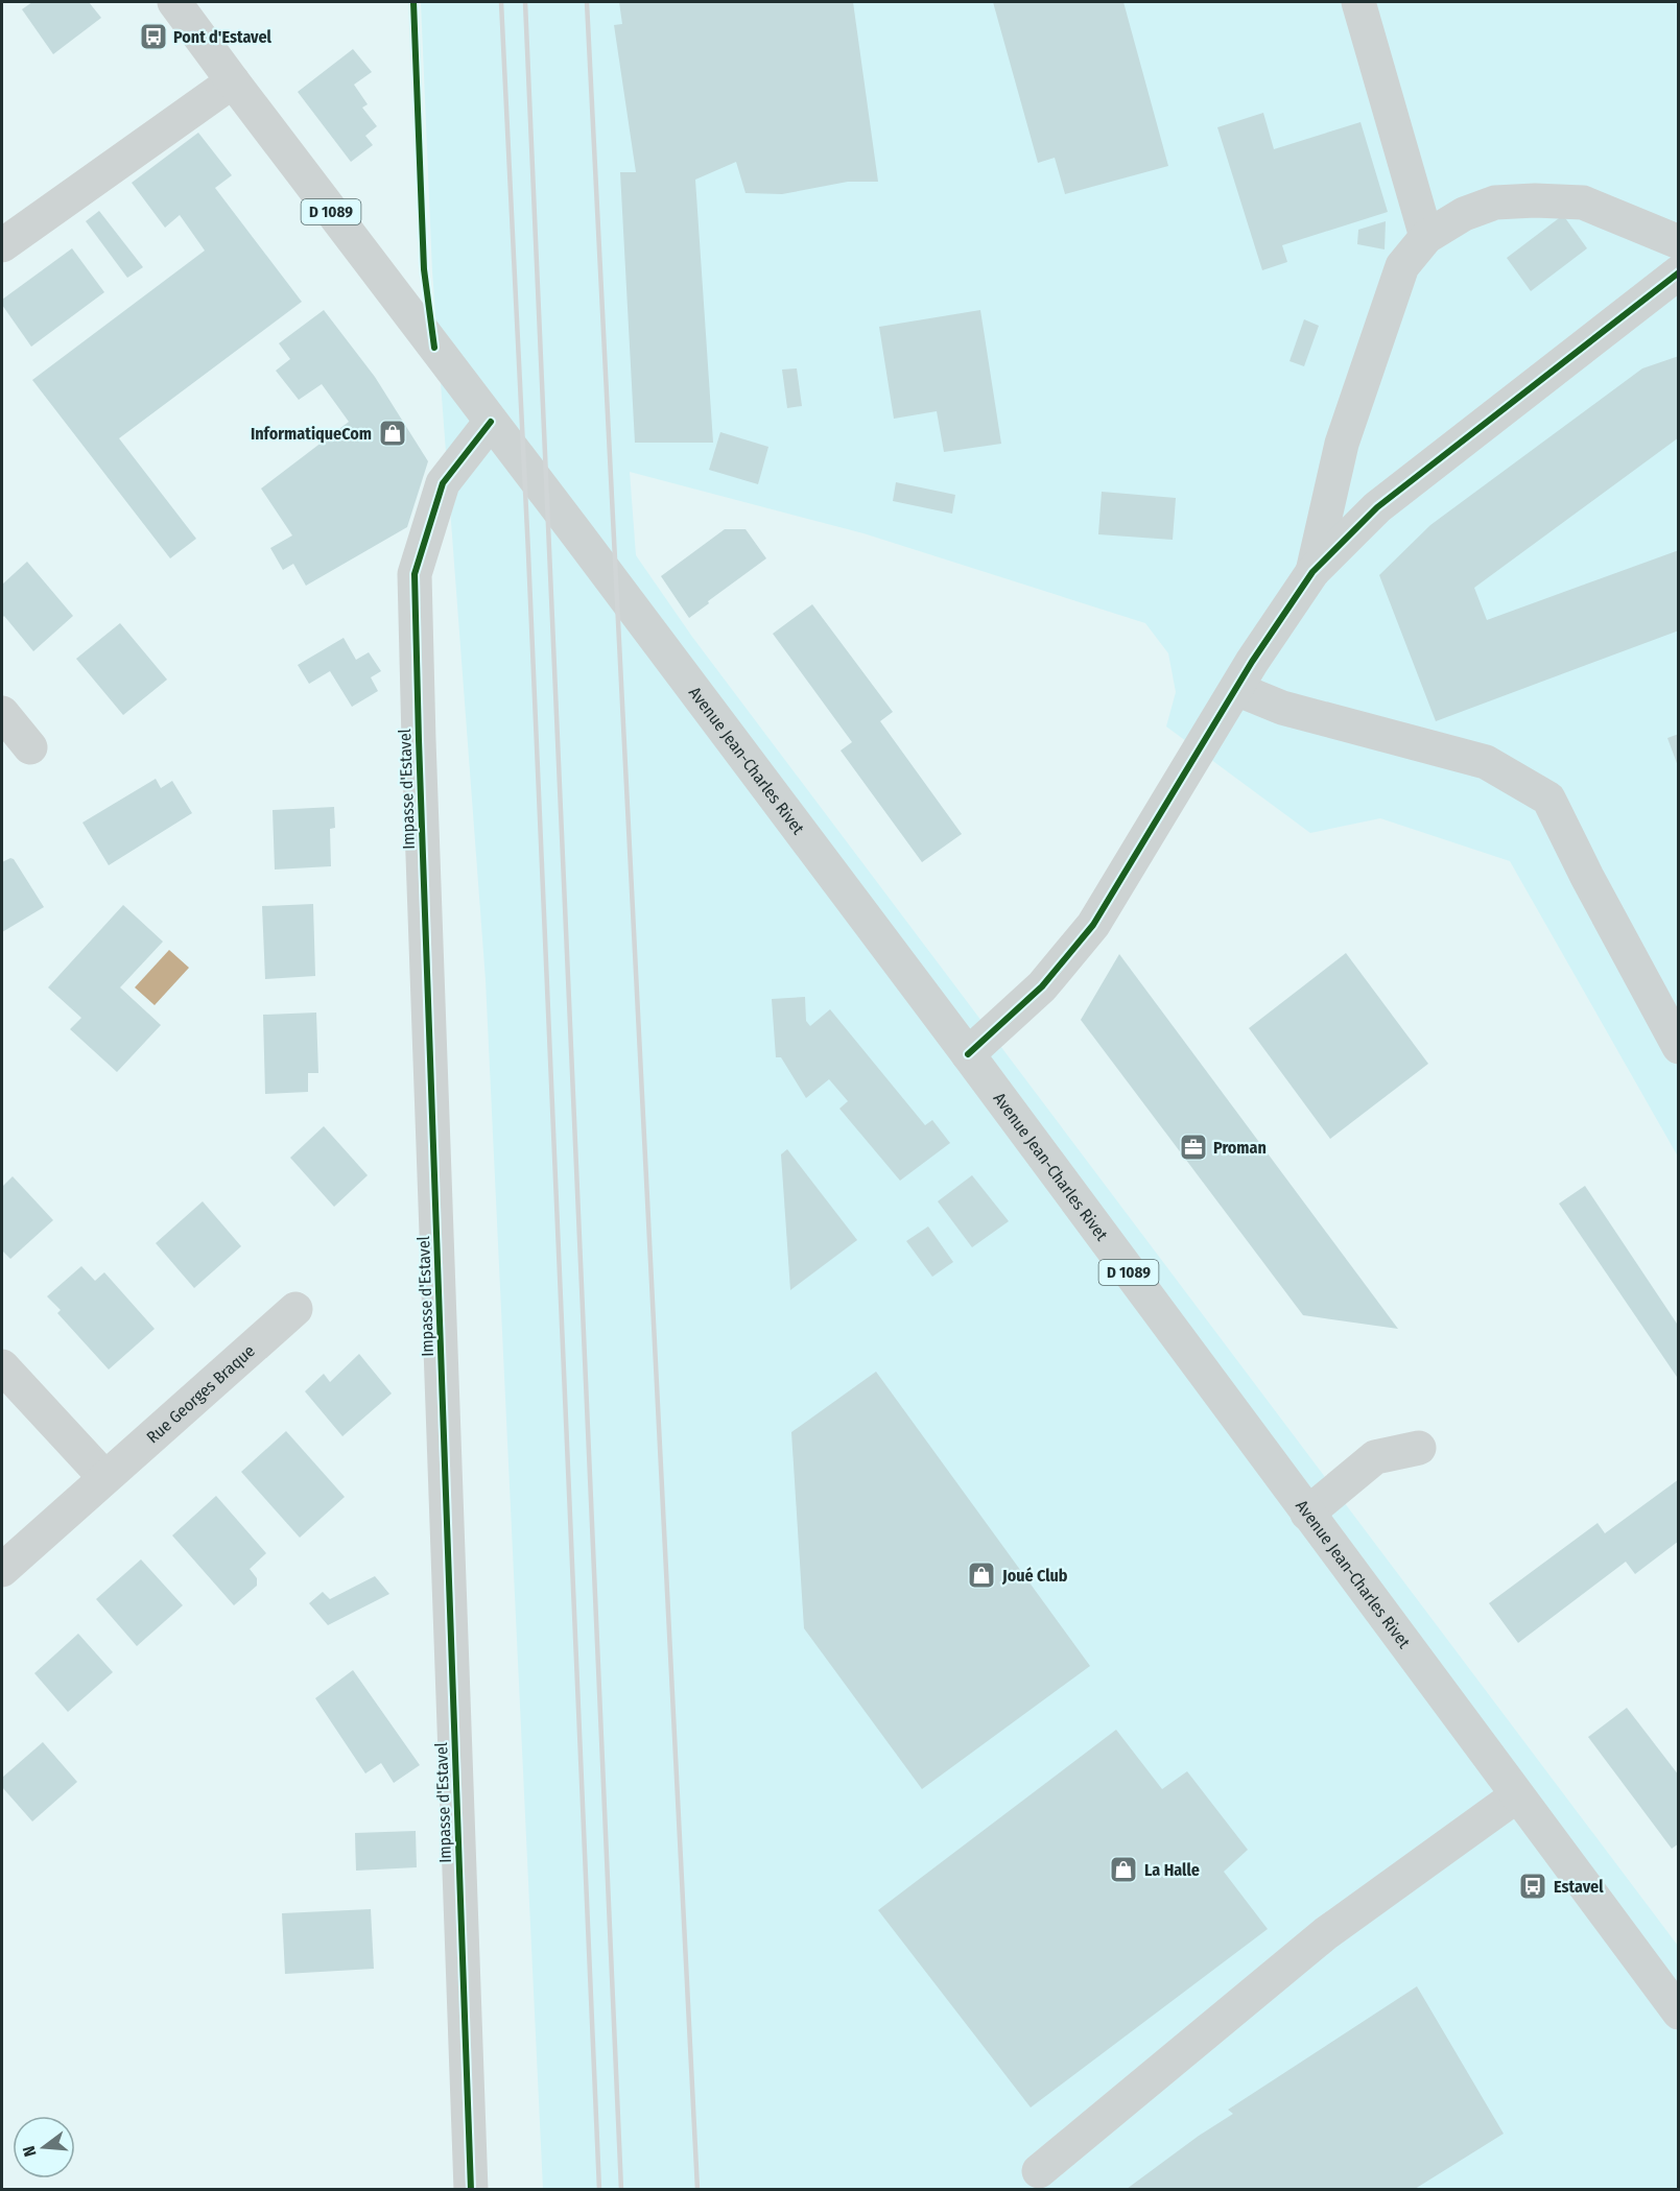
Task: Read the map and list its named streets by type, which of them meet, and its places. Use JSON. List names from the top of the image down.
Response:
{
  "streets": {
    "street": [
      "D 1089",
      "Avenue Jean-Charles Rivet",
      "Impasse d'Estavel",
      "Rue Georges Braque"
    ]
  },
  "crossings": [
    ["D 1089", "Avenue Jean-Charles Rivet"],
    ["D 1089", "Impasse d'Estavel"],
    ["Avenue Jean-Charles Rivet", "Impasse d'Estavel"]
  ],
  "places": {
    "bus stop": ["Pont d'Estavel", "Estavel"],
    "shop": ["InformatiqueCom", "Joué Club", "La Halle"],
    "office": ["Proman"]
  },
  "north": "left"
}
